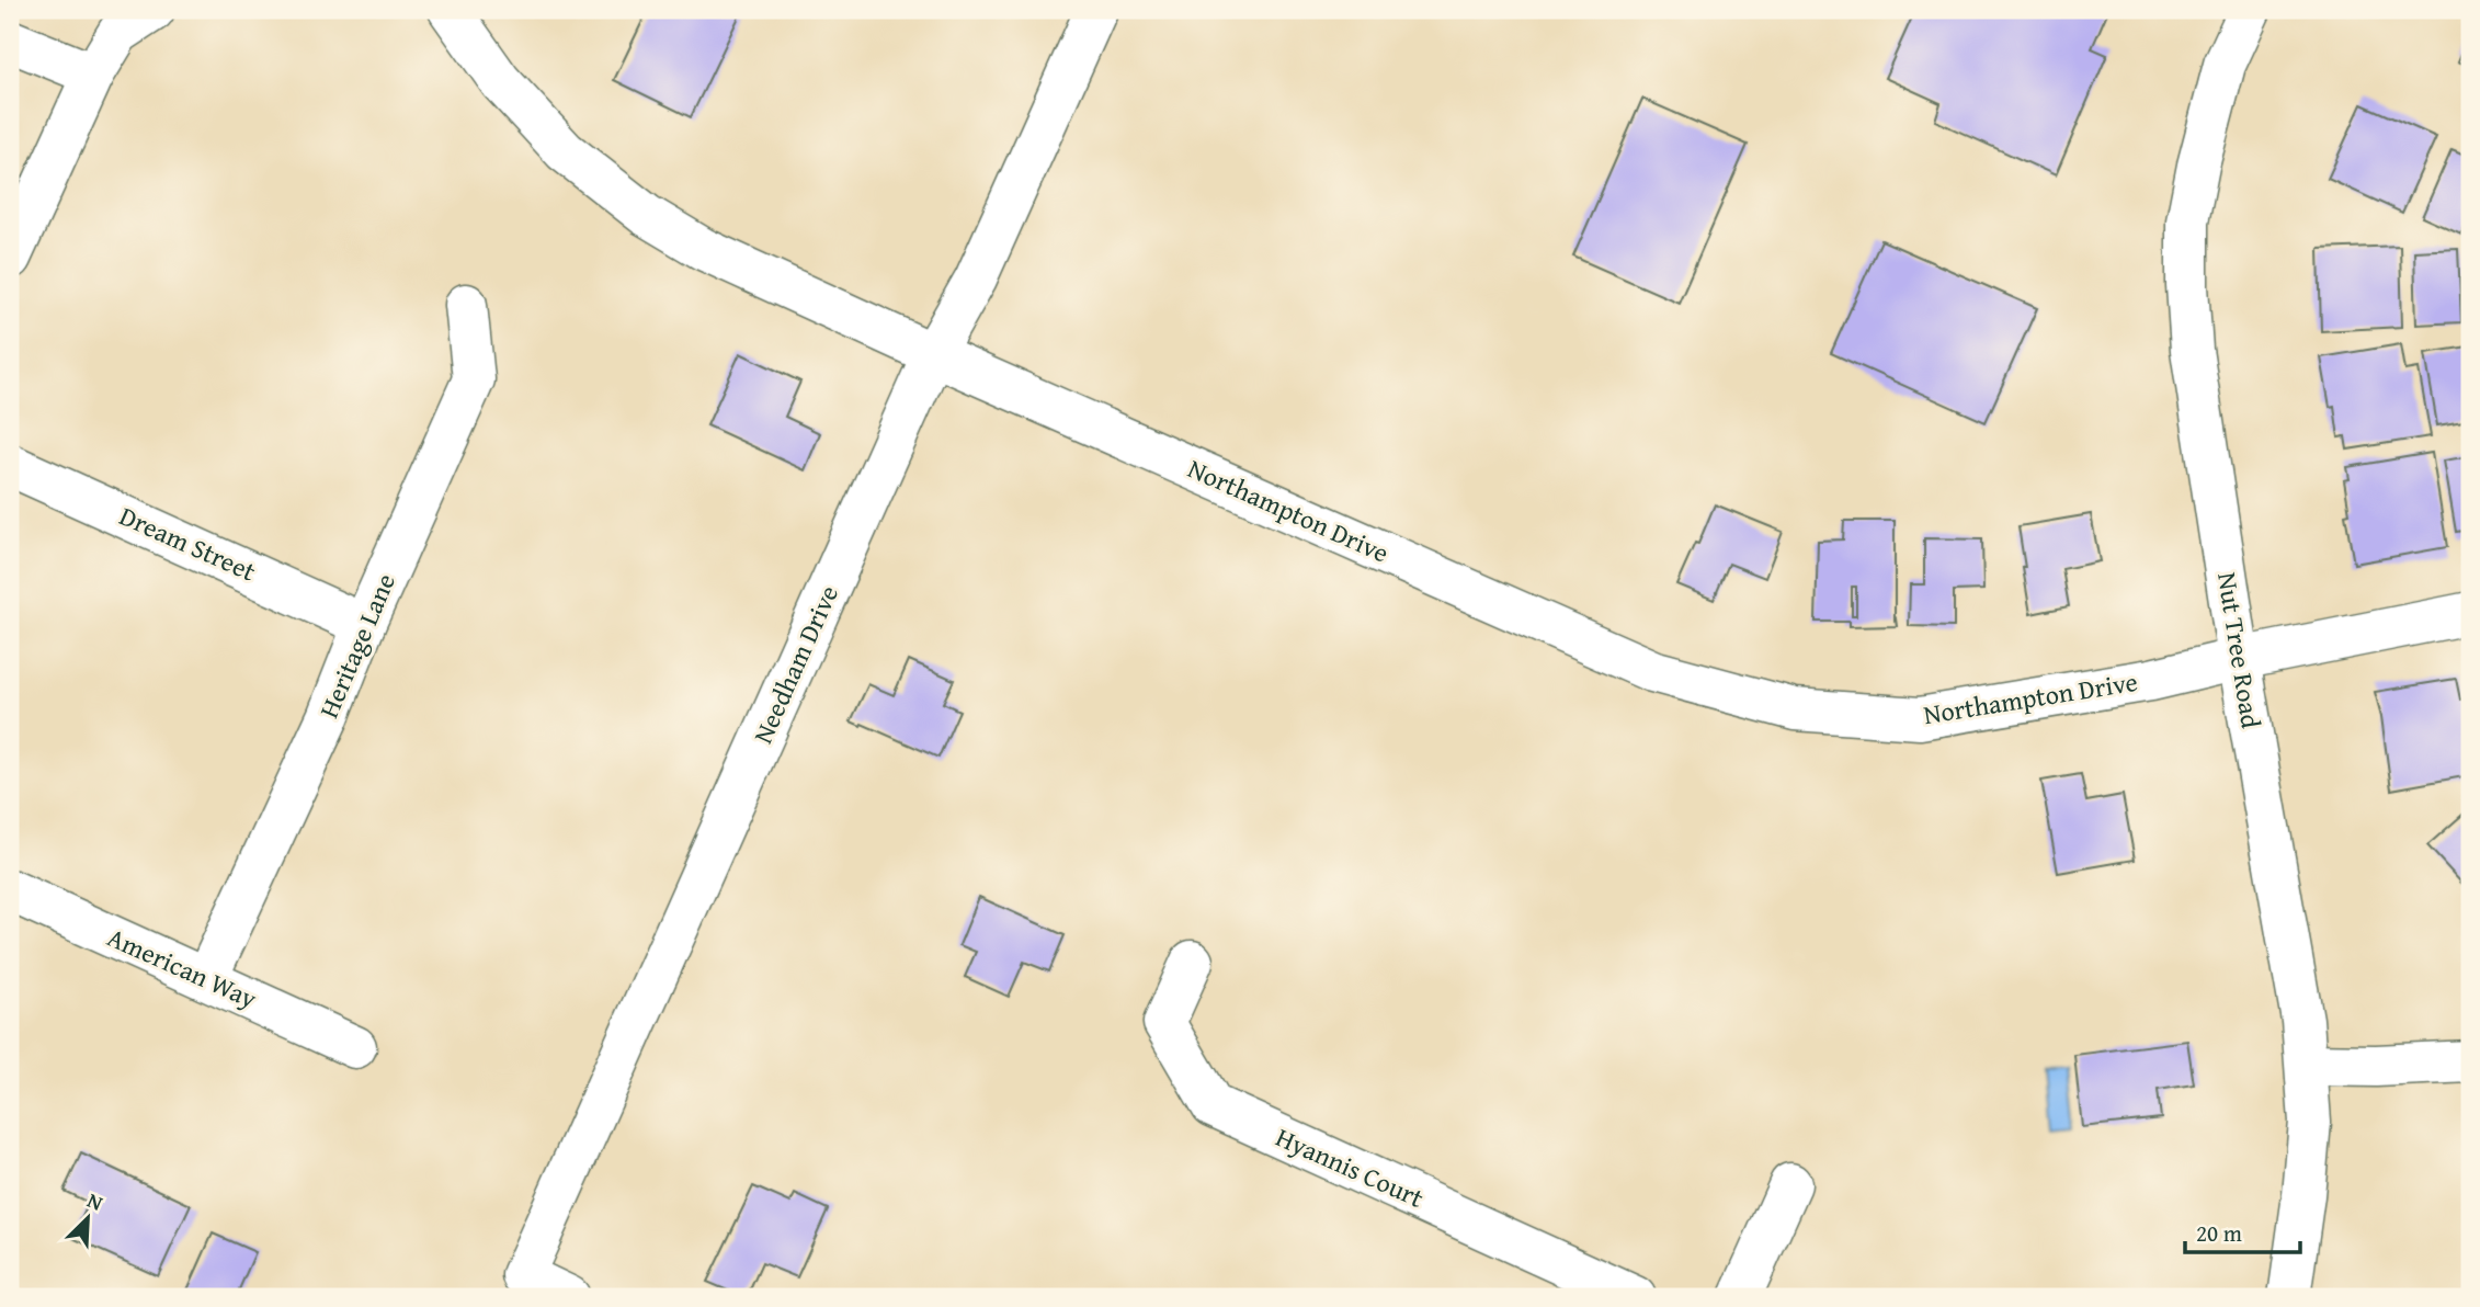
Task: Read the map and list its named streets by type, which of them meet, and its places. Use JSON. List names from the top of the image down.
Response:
{
  "streets": {
    "street": [
      "Northampton Drive",
      "Dream Street",
      "Heritage Lane",
      "Nut Tree Road",
      "Needham Drive",
      "American Way",
      "Hyannis Court"
    ]
  },
  "crossings": [
    ["Northampton Drive", "Nut Tree Road"],
    ["Northampton Drive", "Needham Drive"],
    ["Dream Street", "Heritage Lane"],
    ["Heritage Lane", "American Way"]
  ],
  "scale_bar": "20 m",
  "north": "top right"
}
